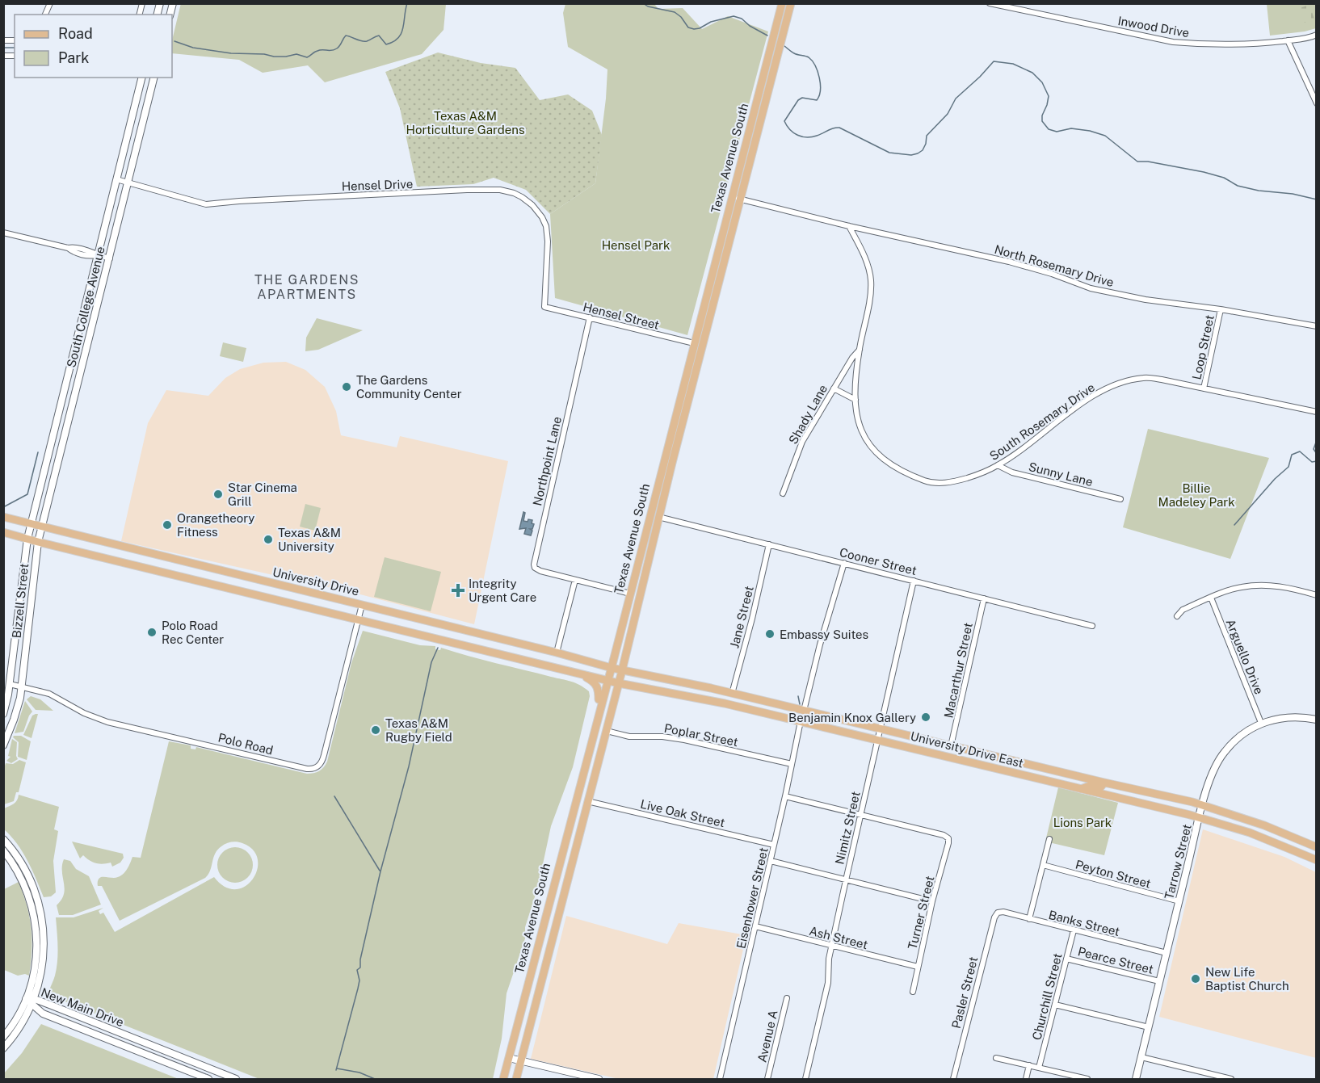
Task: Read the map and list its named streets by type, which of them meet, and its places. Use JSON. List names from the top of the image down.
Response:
{
  "streets": {
    "main road": ["Texas Avenue South", "University Drive", "University Drive East"],
    "street": [
      "Inwood Drive",
      "Hensel Drive",
      "North Rosemary Drive",
      "South College Avenue",
      "Hensel Street",
      "Loop Street",
      "Shady Lane",
      "South Rosemary Drive",
      "Northpoint Lane",
      "Sunny Lane",
      "Cooner Street",
      "Bizzell Street",
      "Jane Street",
      "Arguello Drive",
      "Macarthur Street",
      "Poplar Street",
      "Polo Road",
      "Live Oak Street",
      "Nimitz Street",
      "Tarrow Street",
      "Peyton Street",
      "Eisenhower Street",
      "Turner Street",
      "Banks Street",
      "Ash Street",
      "Pearce Street",
      "Pasler Street",
      "Churchill Street",
      "New Main Drive",
      "Avenue A"
    ]
  },
  "crossings": [
    ["Texas Avenue South", "North Rosemary Drive"],
    ["Texas Avenue South", "Hensel Street"],
    ["Texas Avenue South", "Cooner Street"],
    ["Texas Avenue South", "University Drive"],
    ["Texas Avenue South", "Poplar Street"],
    ["Texas Avenue South", "University Drive East"],
    ["Texas Avenue South", "Live Oak Street"],
    ["Hensel Drive", "South College Avenue"],
    ["Hensel Drive", "Hensel Street"],
    ["North Rosemary Drive", "Loop Street"],
    ["North Rosemary Drive", "South Rosemary Drive"],
    ["South College Avenue", "University Drive"],
    ["South College Avenue", "Bizzell Street"],
    ["Hensel Street", "Northpoint Lane"],
    ["Loop Street", "South Rosemary Drive"],
    ["Shady Lane", "South Rosemary Drive"],
    ["South Rosemary Drive", "Sunny Lane"],
    ["Cooner Street", "Jane Street"],
    ["Cooner Street", "Macarthur Street"],
    ["Cooner Street", "Nimitz Street"],
    ["University Drive", "Bizzell Street"],
    ["University Drive", "Polo Road"],
    ["University Drive", "University Drive East"],
    ["Bizzell Street", "Polo Road"],
    ["Jane Street", "University Drive East"],
    ["Arguello Drive", "Tarrow Street"],
    ["Macarthur Street", "University Drive East"],
    ["Poplar Street", "Eisenhower Street"],
    ["University Drive East", "Nimitz Street"],
    ["University Drive East", "Tarrow Street"],
    ["University Drive East", "Eisenhower Street"],
    ["Live Oak Street", "Eisenhower Street"],
    ["Nimitz Street", "Turner Street"],
    ["Nimitz Street", "Ash Street"],
    ["Tarrow Street", "Peyton Street"],
    ["Tarrow Street", "Banks Street"],
    ["Tarrow Street", "Pearce Street"],
    ["Eisenhower Street", "Ash Street"],
    ["Turner Street", "Ash Street"],
    ["Banks Street", "Pasler Street"],
    ["Banks Street", "Churchill Street"],
    ["Pearce Street", "Churchill Street"]
  ],
  "districts": ["THE GARDENS APARTMENTS"],
  "parks": [
    "Texas A&M Horticulture Gardens",
    "Hensel Park",
    "Billie Madeley Park",
    "Lions Park"
  ],
  "places": {
    "other": [
      "The Gardens Community Center",
      "Star Cinema Grill",
      "Orangetheory Fitness",
      "Texas A&M University",
      "Polo Road Rec Center",
      "Embassy Suites",
      "Benjamin Knox Gallery",
      "Texas A&M Rugby Field",
      "New Life Baptist Church"
    ],
    "health": ["Integrity Urgent Care"]
  },
  "legend": ["Road", "Park"]
}
